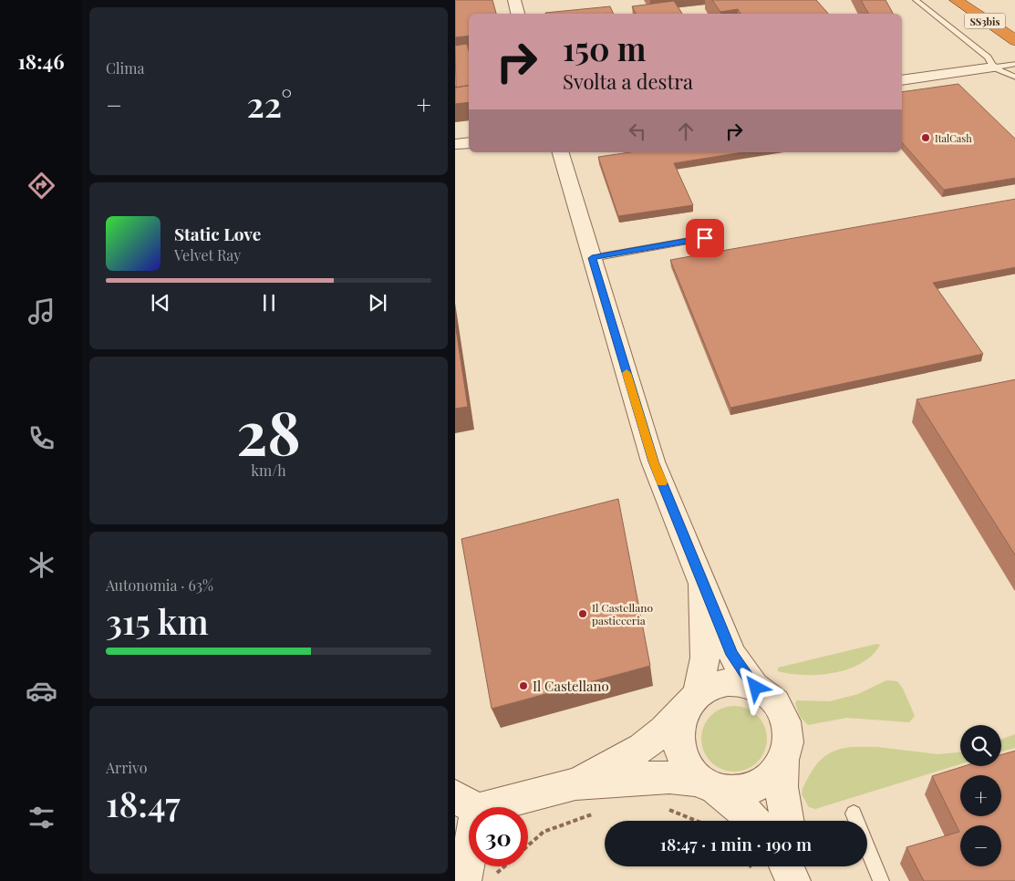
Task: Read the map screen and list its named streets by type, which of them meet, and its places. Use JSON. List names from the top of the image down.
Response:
{
  "streets": {
    "highway": ["SS3bis"]
  },
  "places": ["ItalCash", "Il Castellano pasticceria", "Il Castellano"],
  "page": {
    "tabs": "18:46",
    "tile": [
      "Clima",
      ["28", "km/h"],
      ["Autonomia · 63%", "315 km"],
      ["Arrivo", "18:47"]
    ],
    "turn": ["150 m", "Svolta a destra"],
    "heat": ["−", "22°", "+"],
    "song": ["Static Love", "Velvet Ray"],
    "map_buttons": ["+", "−"],
    "limit": "30",
    "trip": "18:47 · 1 min · 190 m"
  }
}
